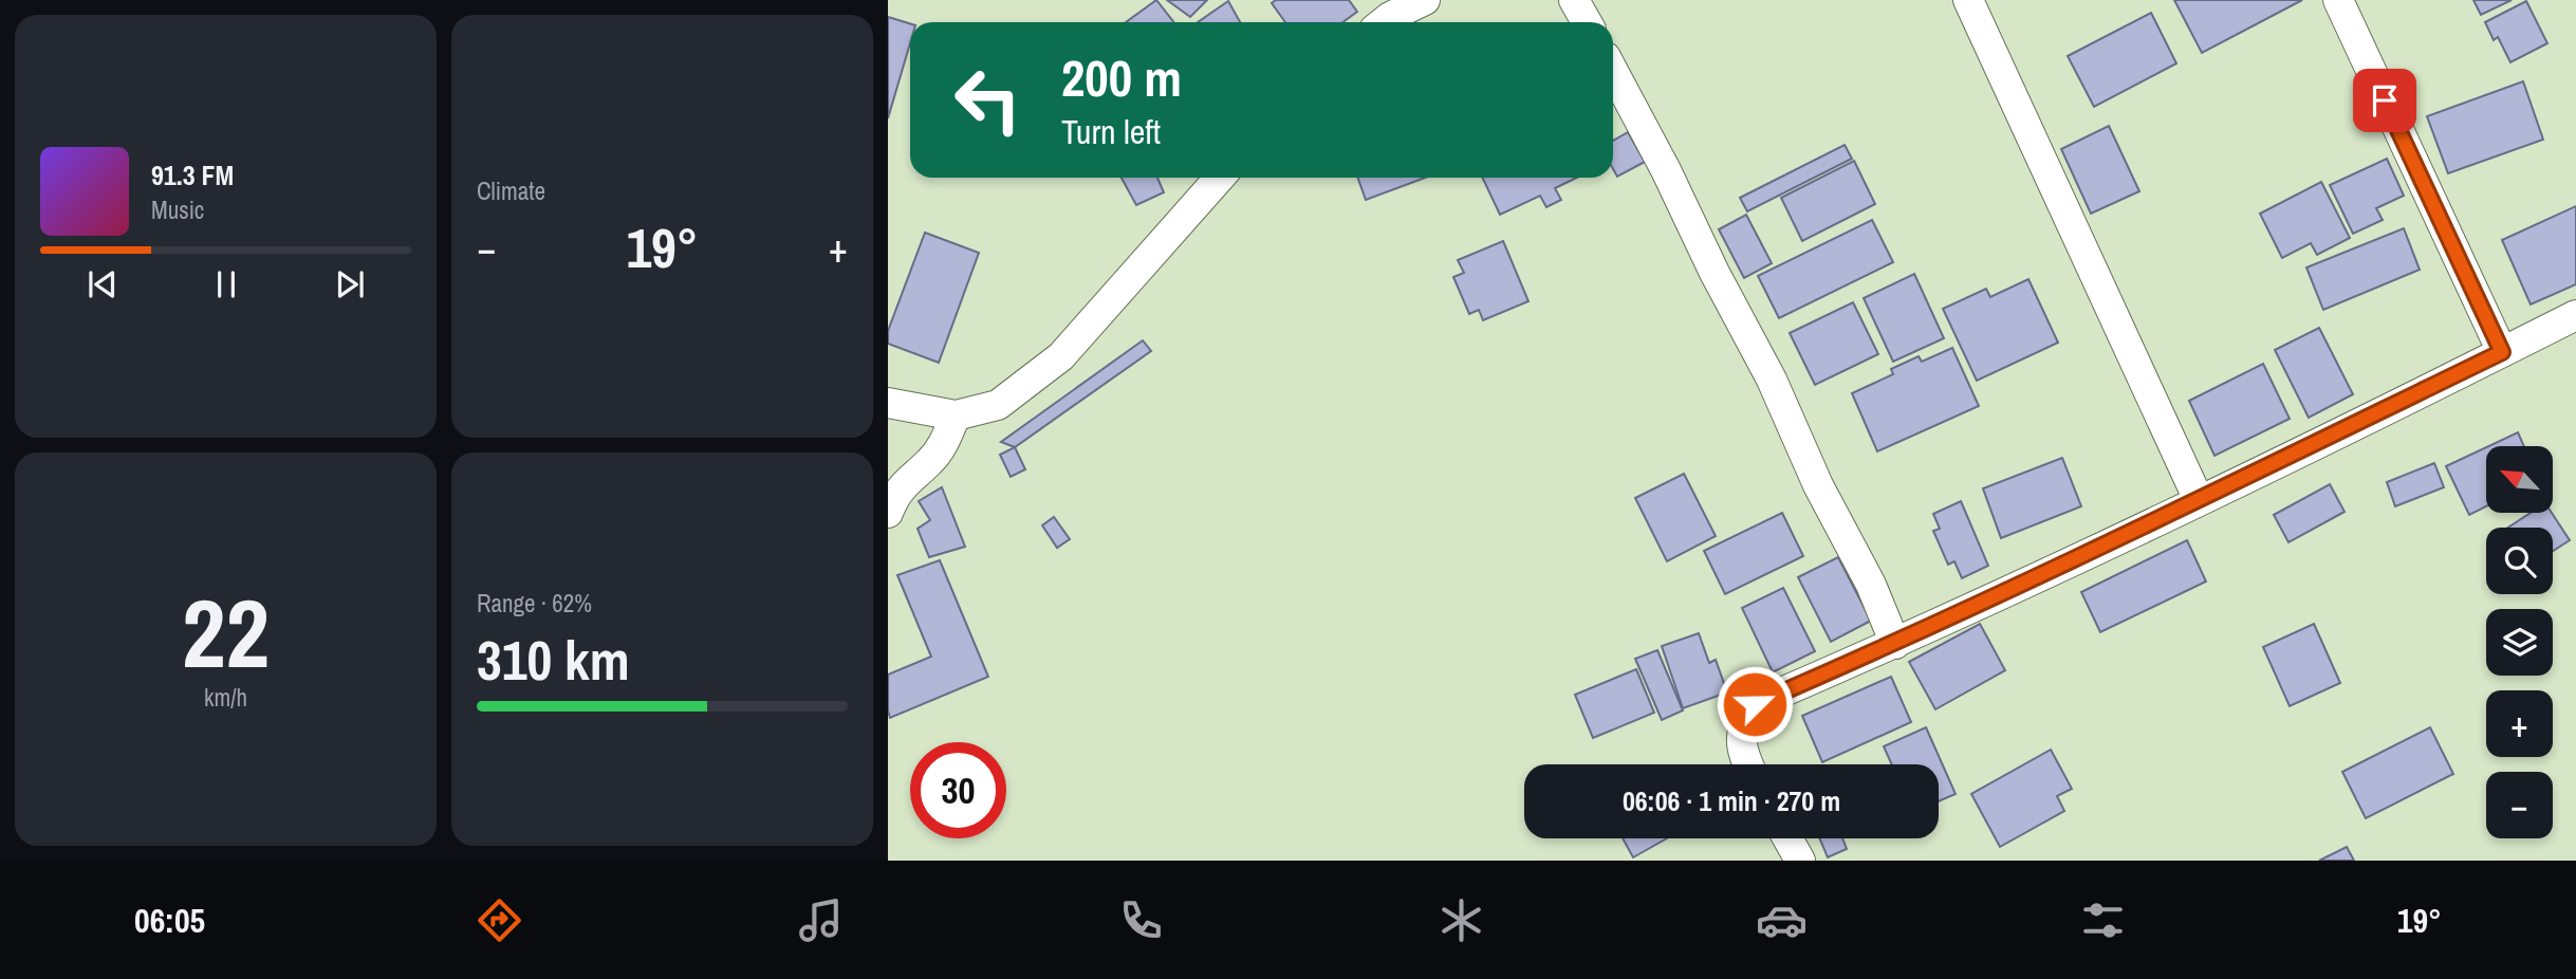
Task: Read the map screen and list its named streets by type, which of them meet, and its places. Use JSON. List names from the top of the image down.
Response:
{
  "north": "top left",
  "page": {
    "tile": [
      "Climate",
      ["22", "km/h"],
      ["Range · 62%", "310 km"]
    ],
    "turn": ["200 m", "Turn left"],
    "song": ["91.3 FM", "Music"],
    "heat": ["−", "19°", "+"],
    "map_buttons": ["+", "−"],
    "limit": "30",
    "trip": "06:06 · 1 min · 270 m",
    "tabs": ["06:05", "19°"]
  }
}
